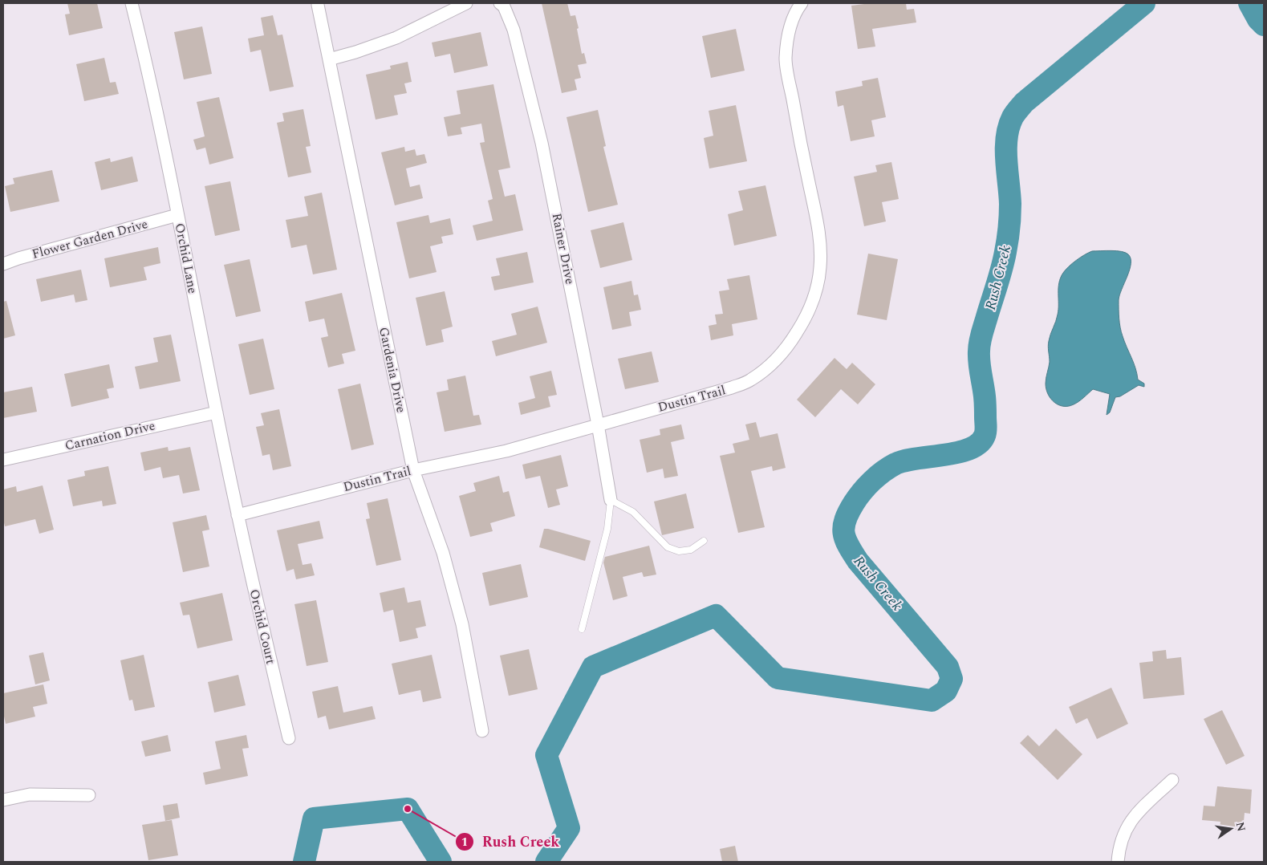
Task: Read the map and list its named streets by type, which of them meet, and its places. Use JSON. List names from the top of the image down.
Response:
{
  "streets": {
    "street": [
      "Flower Garden Drive",
      "Rainer Drive",
      "Orchid Lane",
      "Gardenia Drive",
      "Dustin Trail",
      "Carnation Drive",
      "Orchid Court"
    ]
  },
  "crossings": [
    ["Flower Garden Drive", "Orchid Lane"],
    ["Rainer Drive", "Dustin Trail"],
    ["Orchid Lane", "Dustin Trail"],
    ["Orchid Lane", "Carnation Drive"],
    ["Orchid Lane", "Orchid Court"],
    ["Gardenia Drive", "Dustin Trail"],
    ["Dustin Trail", "Orchid Court"]
  ],
  "water": ["Rush Creek"],
  "places": ["Rush Creek"],
  "north": "right"
}
